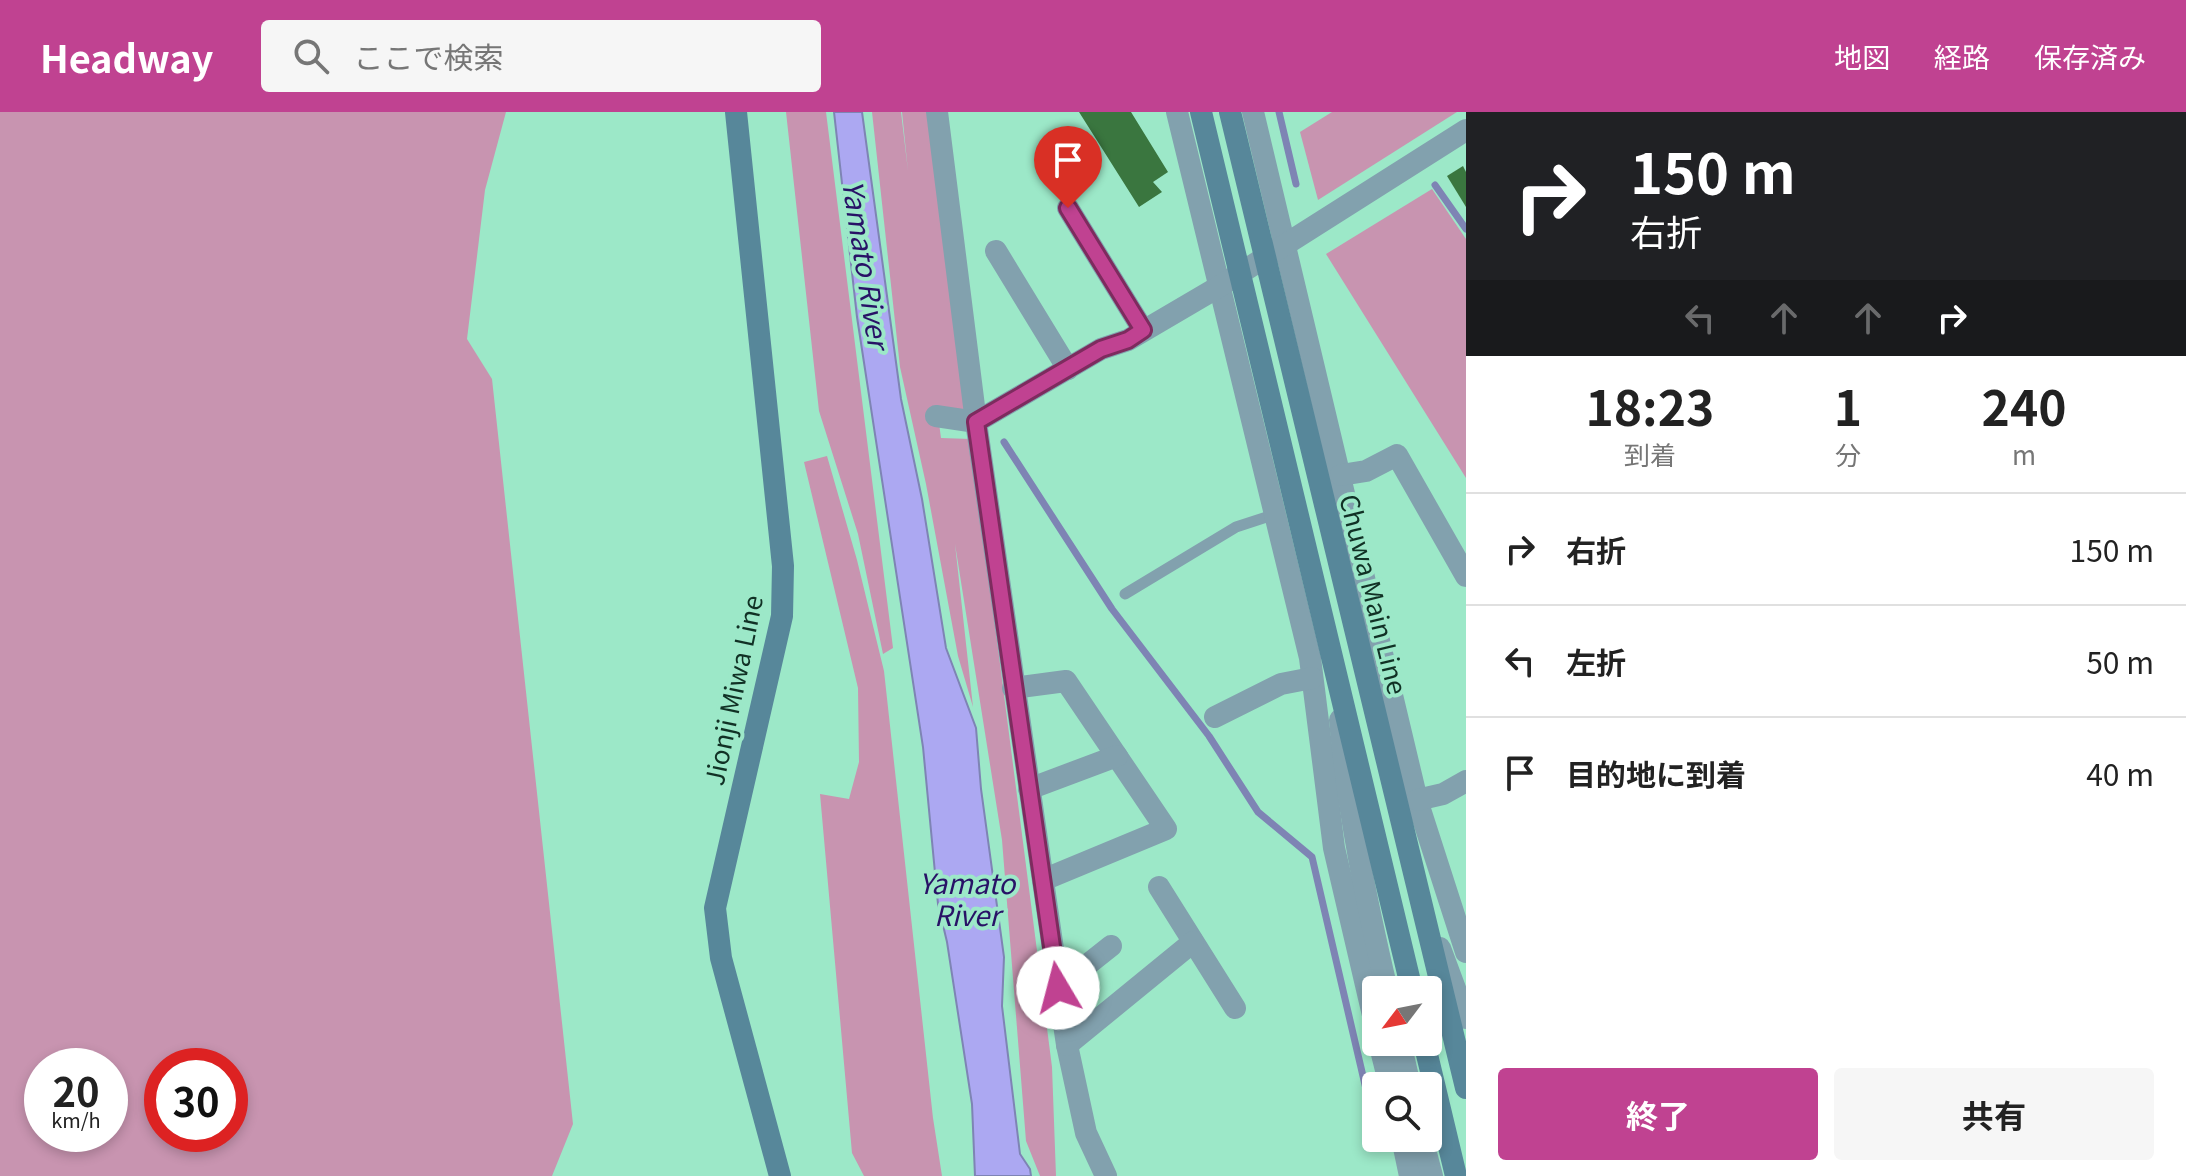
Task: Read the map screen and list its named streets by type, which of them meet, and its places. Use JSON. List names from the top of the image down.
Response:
{
  "streets": {
    "main road": ["Chuwa Main Line", "Jionji Miwa Line"]
  },
  "water": ["Yamato River"],
  "north": "bottom left",
  "page": {
    "header": "Headway",
    "search": "ここで検索",
    "nav": ["地図", "経路", "保存済み"],
    "turn": ["150 m", "右折"],
    "eta": [
      "18:23",
      "到着",
      "1",
      "分",
      "240",
      "m"
    ],
    "list": [
      {
        "name": "右折",
        "value": "150 m"
      },
      {
        "name": "左折",
        "value": "50 m"
      },
      {
        "name": "目的地に到着",
        "value": "40 m"
      }
    ],
    "speed": "20 km/h",
    "limit": "30",
    "buttons": ["終了", "共有"]
  }
}
